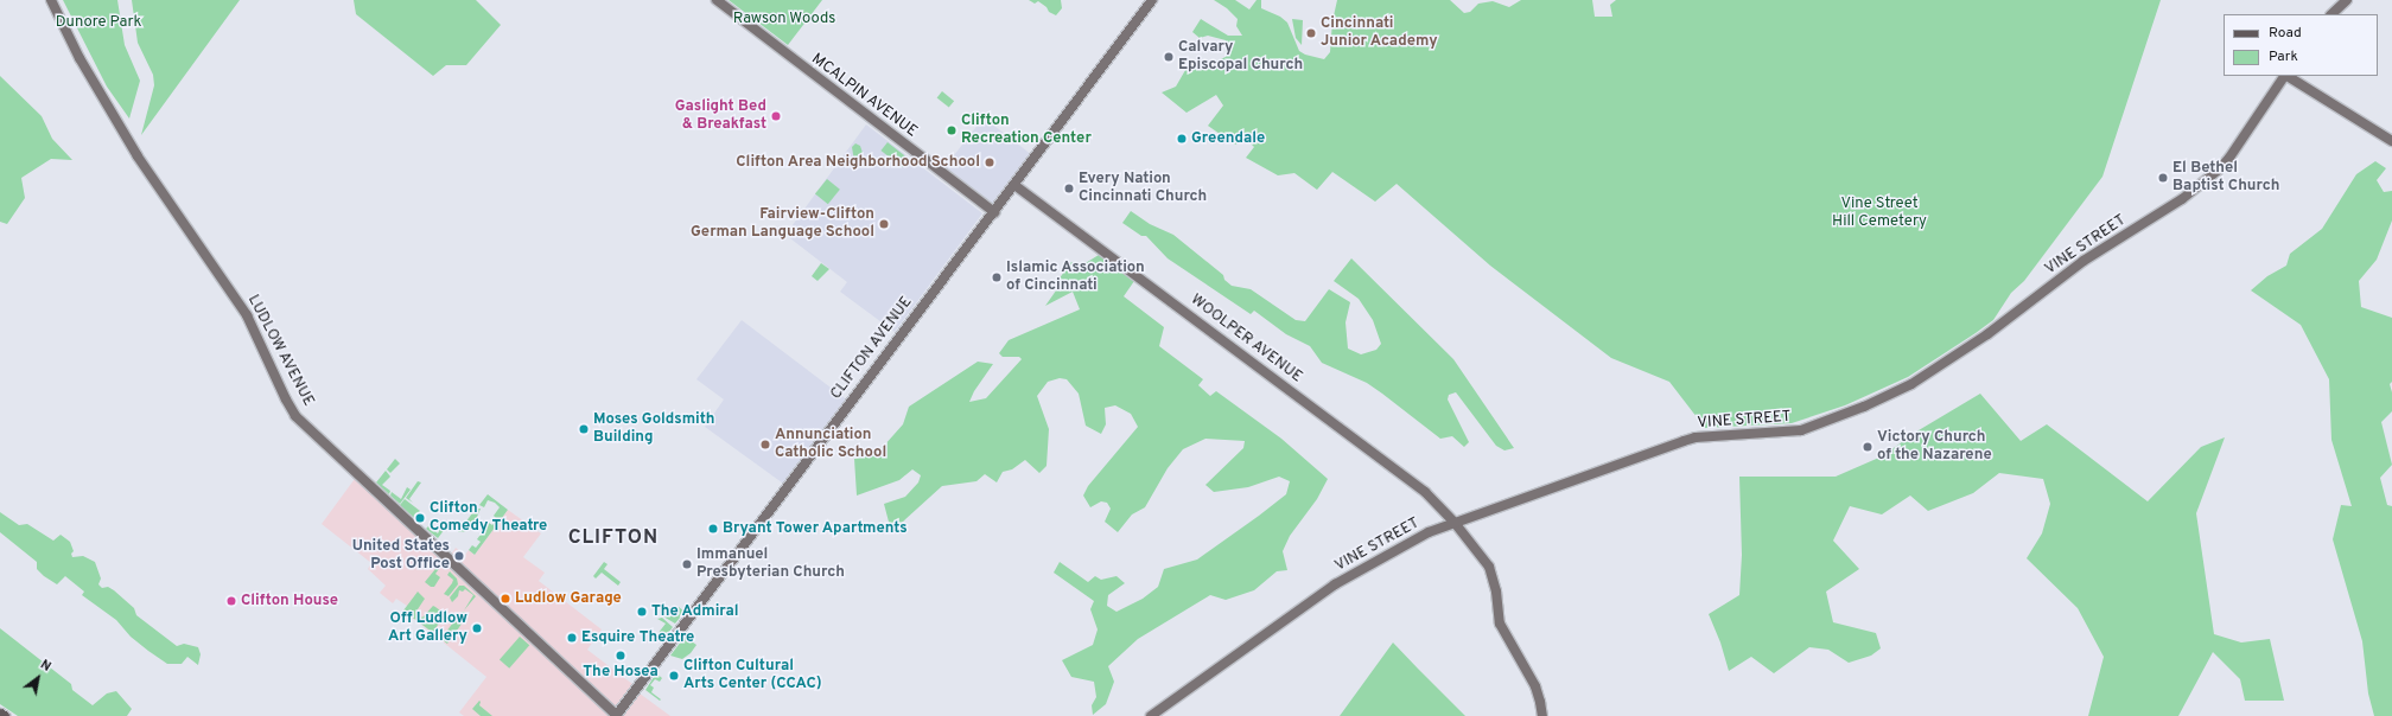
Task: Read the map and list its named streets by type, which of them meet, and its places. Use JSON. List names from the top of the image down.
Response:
{
  "streets": {
    "main road": [
      "MCALPIN AVENUE",
      "VINE STREET",
      "WOOLPER AVENUE",
      "CLIFTON AVENUE",
      "LUDLOW AVENUE"
    ]
  },
  "crossings": [
    ["MCALPIN AVENUE", "CLIFTON AVENUE"],
    ["VINE STREET", "WOOLPER AVENUE"],
    ["WOOLPER AVENUE", "CLIFTON AVENUE"],
    ["CLIFTON AVENUE", "LUDLOW AVENUE"]
  ],
  "districts": ["CLIFTON"],
  "parks": ["Rawson Woods", "Dunore Park", "Vine Street Hill Cemetery"],
  "places": [
    "Cincinnati Junior Academy",
    "Calvary Episcopal Church",
    "Gaslight Bed & Breakfast",
    "Clifton Recreation Center",
    "Greendale",
    "Clifton Area Neighborhood School",
    "El Bethel Baptist Church",
    "Every Nation Cincinnati Church",
    "Fairview-Clifton German Language School",
    "Islamic Association of Cincinnati",
    "Moses Goldsmith Building",
    "Annunciation Catholic School",
    "Victory Church of the Nazarene",
    "Clifton Comedy Theatre",
    "Bryant Tower Apartments",
    "United States Post Office",
    "Immanuel Presbyterian Church",
    "Ludlow Garage",
    "Clifton House",
    "The Admiral",
    "Off Ludlow Art Gallery",
    "Esquire Theatre",
    "The Hosea",
    "Clifton Cultural Arts Center (CCAC)"
  ],
  "legend": ["Road", "Park"],
  "north": "top right"
}
